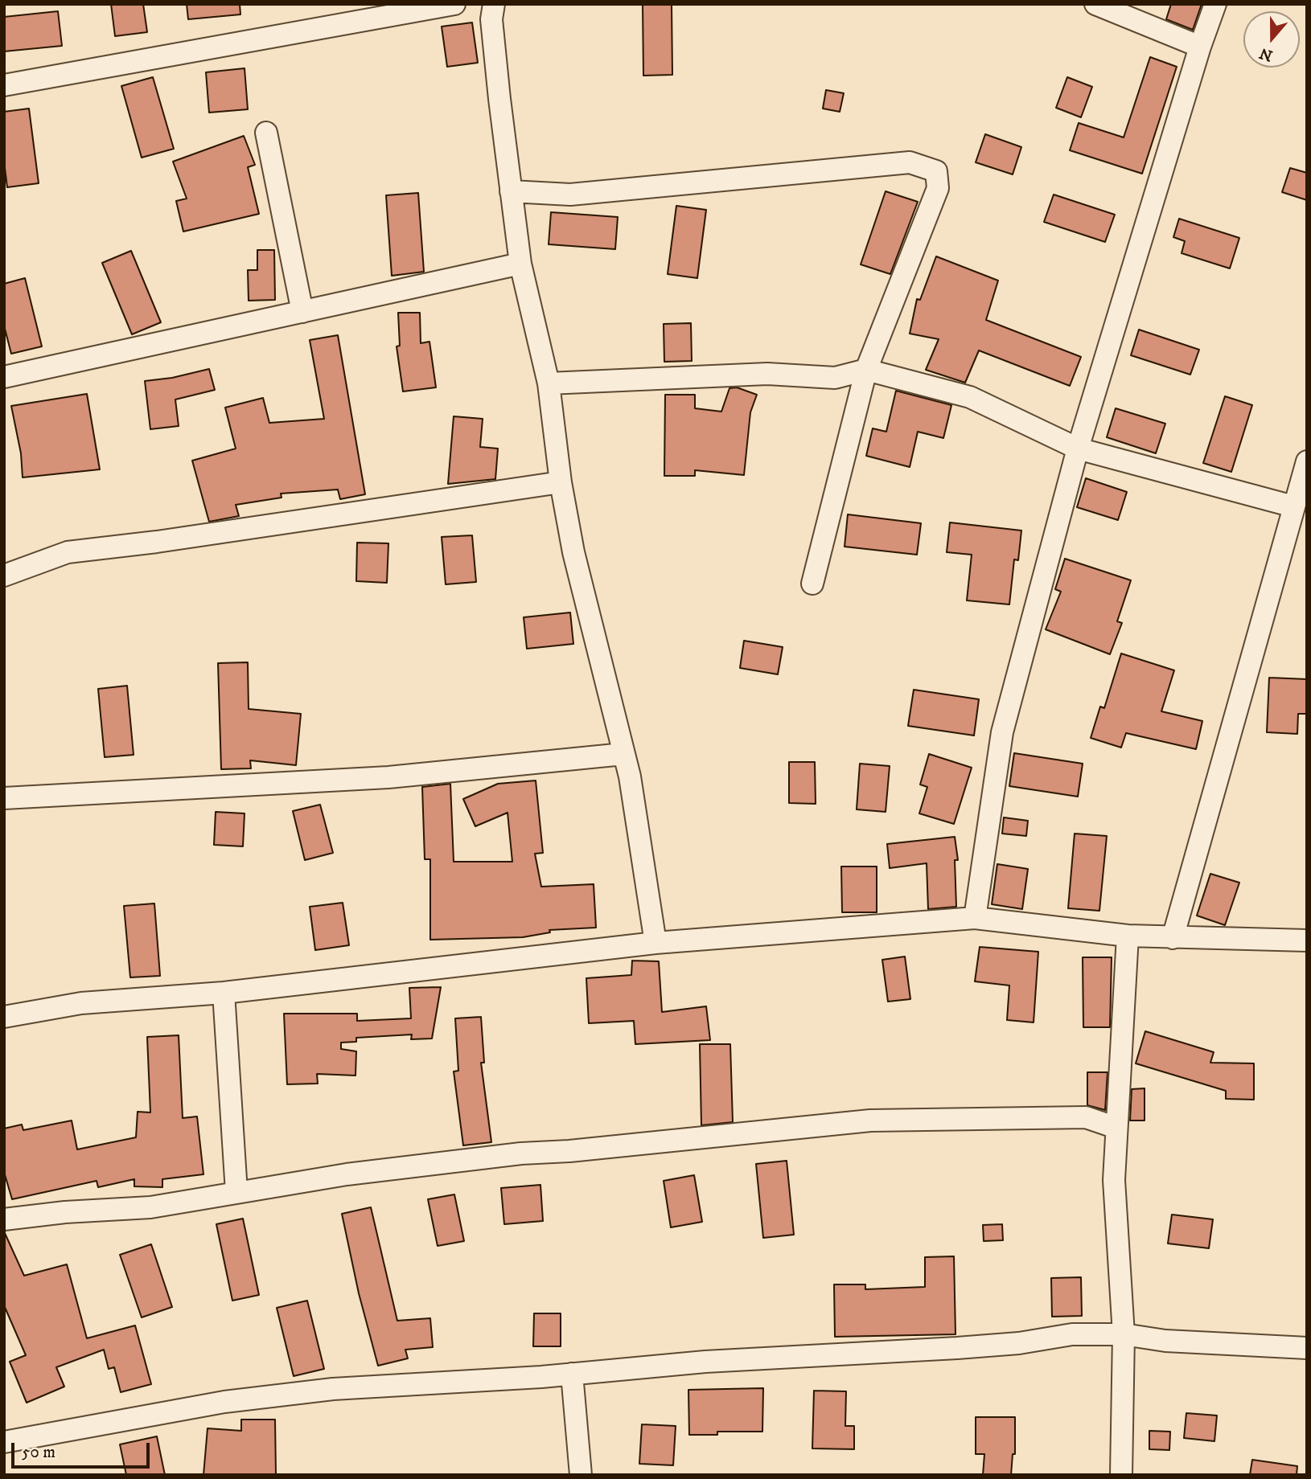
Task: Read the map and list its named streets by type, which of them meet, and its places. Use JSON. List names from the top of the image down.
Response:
{
  "scale_bar": "50 m",
  "north": "bottom"
}
